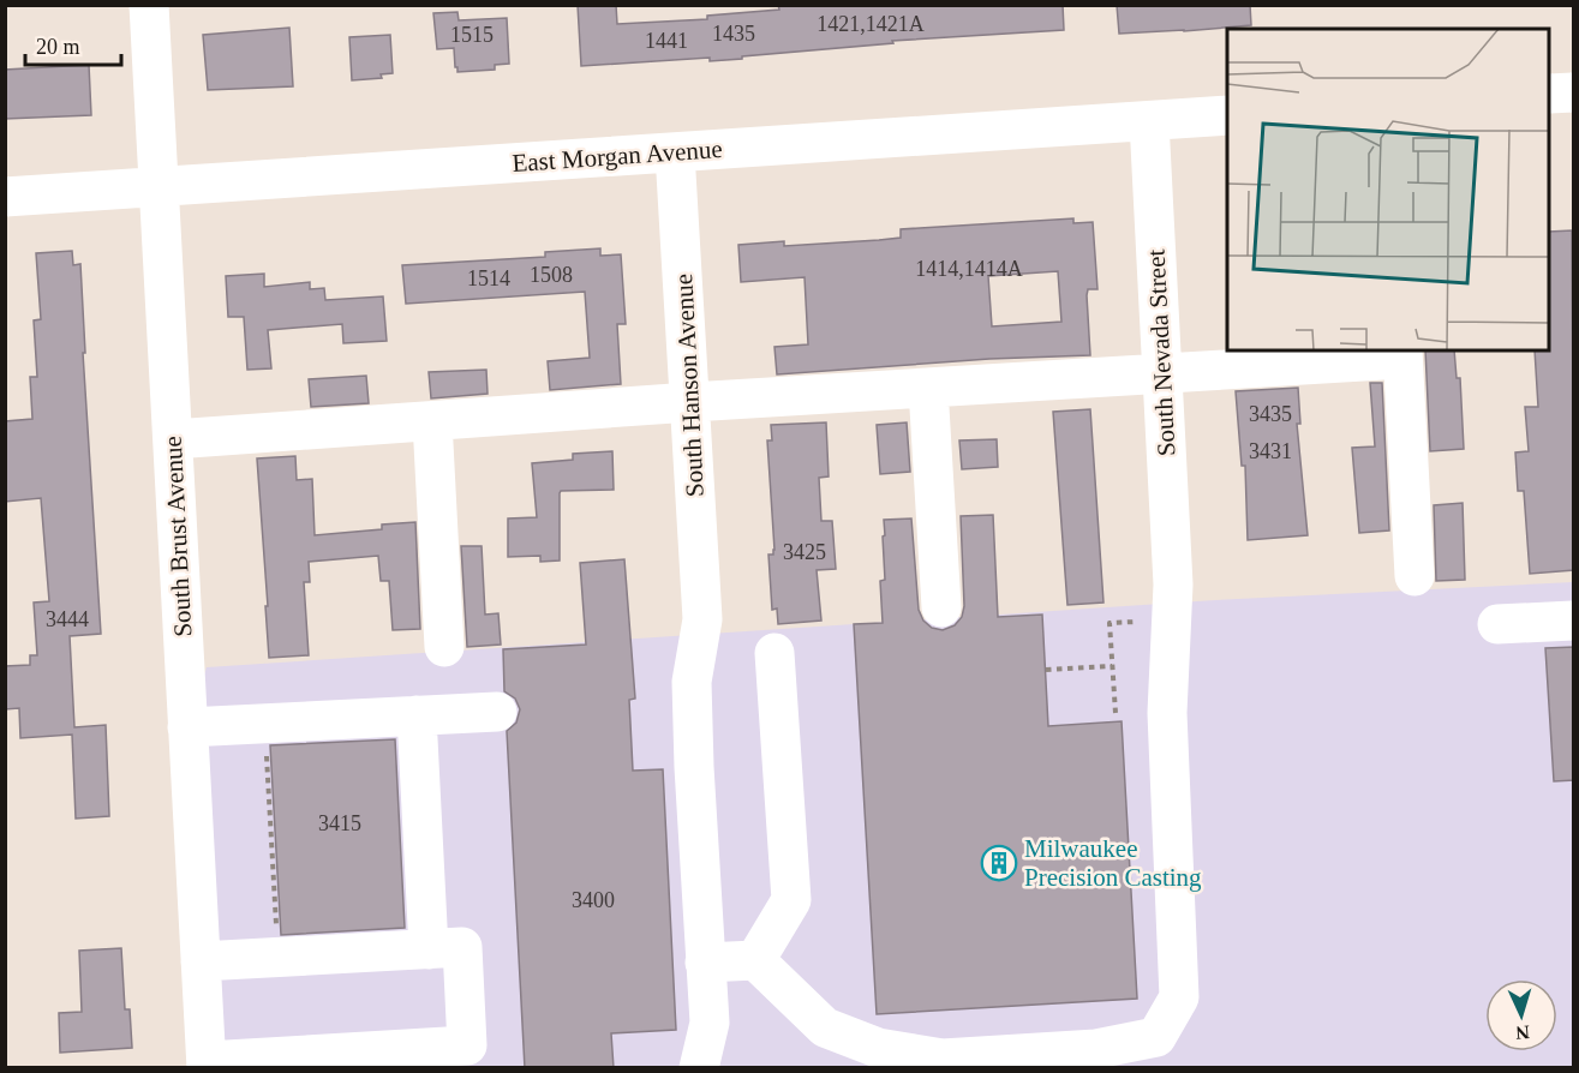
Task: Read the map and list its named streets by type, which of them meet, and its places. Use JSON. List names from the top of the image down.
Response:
{
  "streets": {
    "street": [
      "East Morgan Avenue",
      "South Nevada Street",
      "South Hanson Avenue",
      "South Brust Avenue"
    ]
  },
  "crossings": [
    ["East Morgan Avenue", "South Nevada Street"],
    ["East Morgan Avenue", "South Hanson Avenue"],
    ["East Morgan Avenue", "South Brust Avenue"]
  ],
  "places": {
    "building": ["Milwaukee Precision Casting"]
  },
  "house_numbers": [
    "1421,1421A",
    "1435",
    "1515",
    "1441",
    "1414,1414A",
    "1508",
    "1514",
    "3435",
    "3431",
    "3425",
    "3444",
    "3415",
    "3400"
  ],
  "scale_bar": "20 m",
  "north": "bottom"
}
